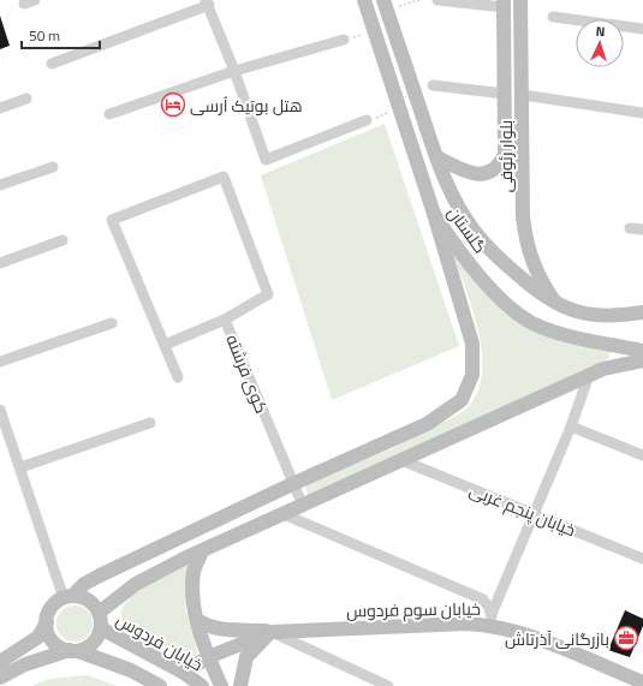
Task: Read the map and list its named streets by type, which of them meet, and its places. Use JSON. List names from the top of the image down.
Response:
{
  "streets": {
    "main road": [
      "بلوار رئوفی",
      "گلستان",
      "خیابان سوم فردوس",
      "خیابان فردوس"
    ],
    "street": ["کوی فرشته", "خیابان پنجم غربی"]
  },
  "crossings": [
    ["بلوار رئوفی", "گلستان"],
    ["خیابان سوم فردوس", "خیابان فردوس"]
  ],
  "places": {
    "hotel": ["هتل بوتیک اُرسی"],
    "office": ["بازرگانی آذرتاش"]
  },
  "scale_bar": "50 m",
  "north": "top"
}
